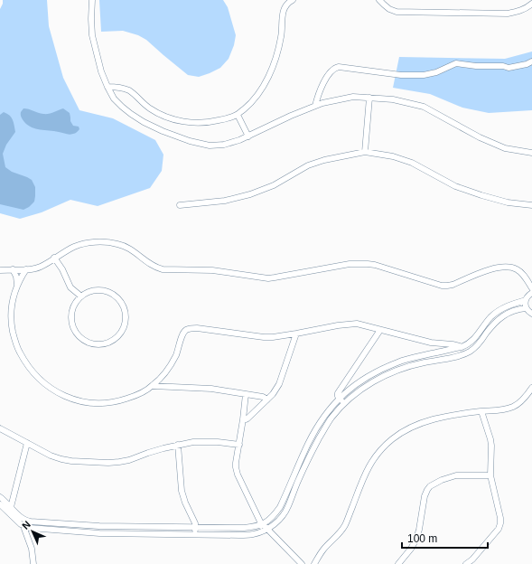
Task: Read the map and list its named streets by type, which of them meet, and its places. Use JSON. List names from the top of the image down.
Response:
{
  "scale_bar": "100 m",
  "north": "top left"
}
